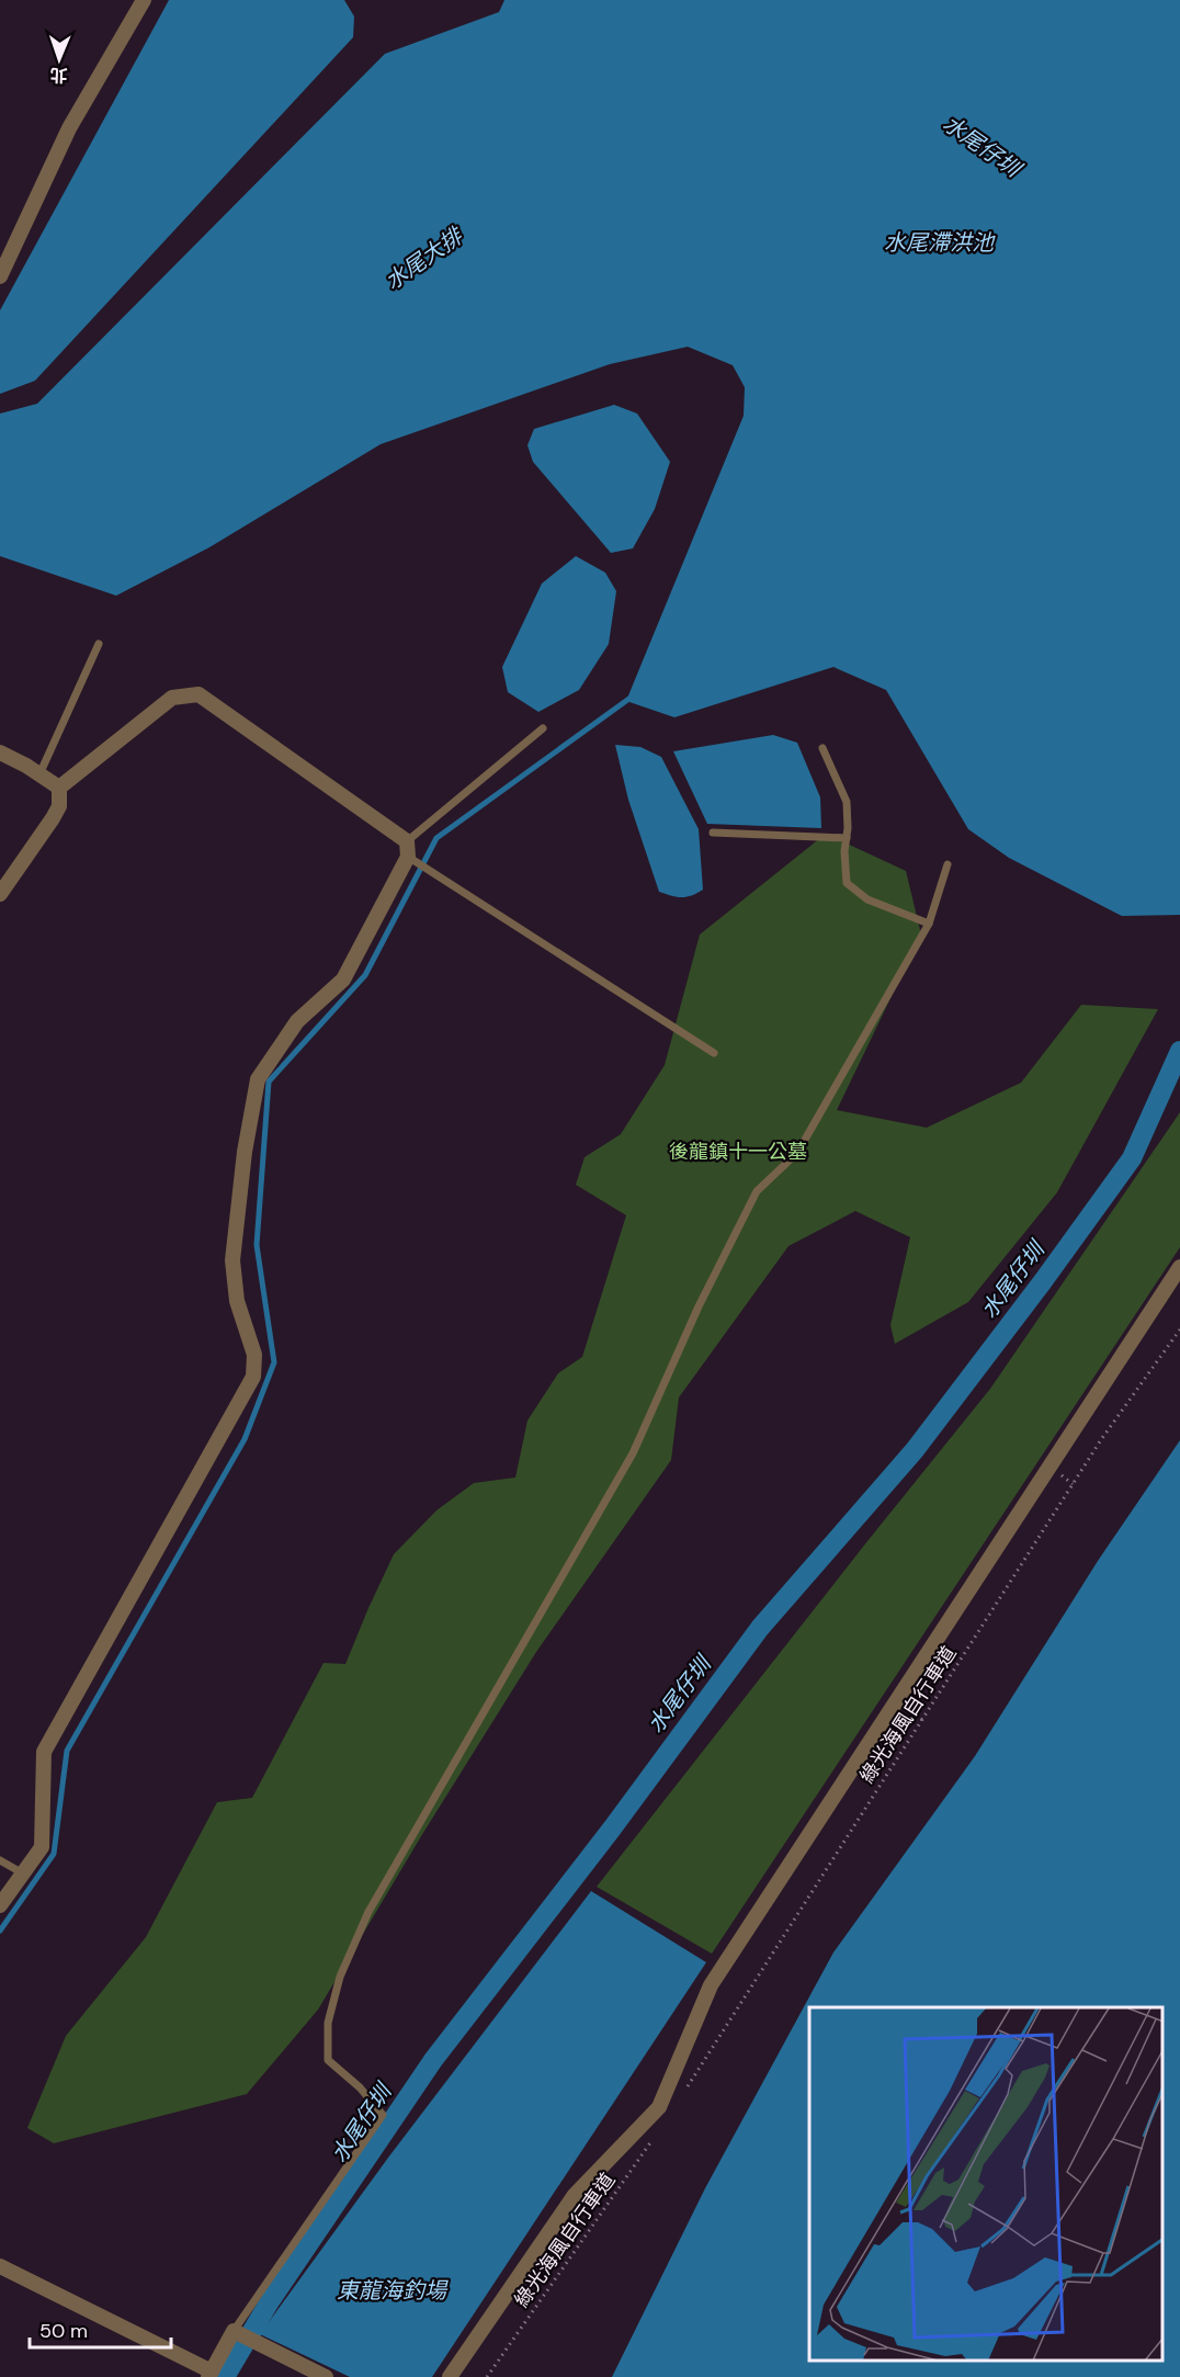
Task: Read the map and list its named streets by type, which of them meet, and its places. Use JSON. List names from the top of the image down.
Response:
{
  "streets": {
    "path": ["綠光海風自行車道"]
  },
  "water": [
    "水尾仔圳",
    "水尾滯洪池",
    "水尾大排",
    "東龍海釣場"
  ],
  "parks": ["後龍鎮十一公墓"],
  "scale_bar": "50 m",
  "north": "bottom"
}
